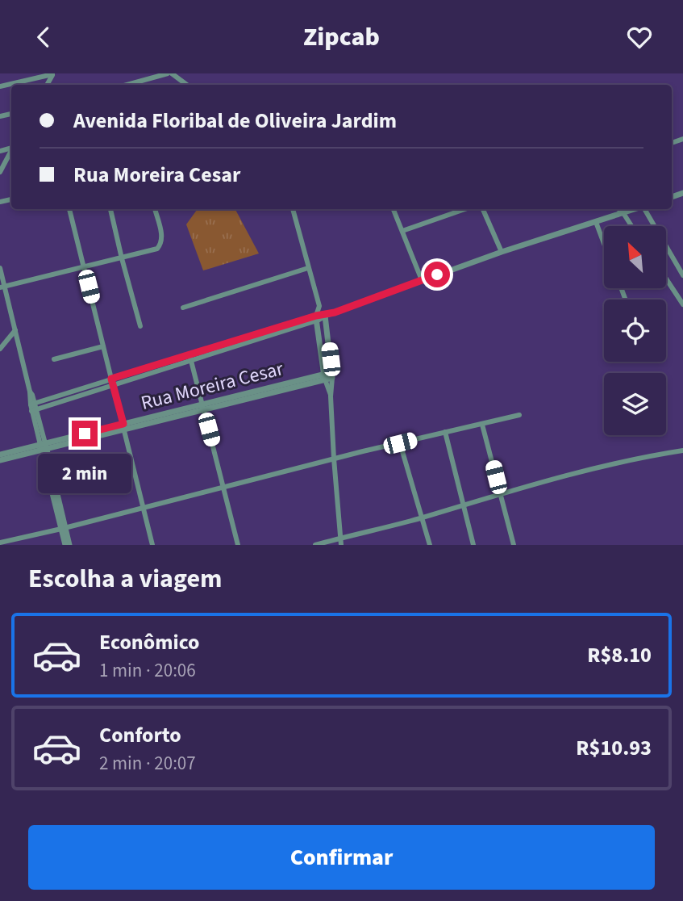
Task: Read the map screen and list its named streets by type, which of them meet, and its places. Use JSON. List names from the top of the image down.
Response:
{
  "streets": {
    "street": ["Rua Moreira Cesar"]
  },
  "north": "top left",
  "page": {
    "header": "Zipcab",
    "banner": ["Avenida Floribal de Oliveira Jardim", "Rua Moreira Cesar"],
    "bubble": "2 min",
    "heading": "Escolha a viagem",
    "list": [
      {
        "name": "Econômico",
        "note": "1 min · 20:06",
        "value": "R$8.10"
      },
      {
        "name": "Conforto",
        "note": "2 min · 20:07",
        "value": "R$10.93"
      }
    ],
    "buttons": "Confirmar"
  }
}
